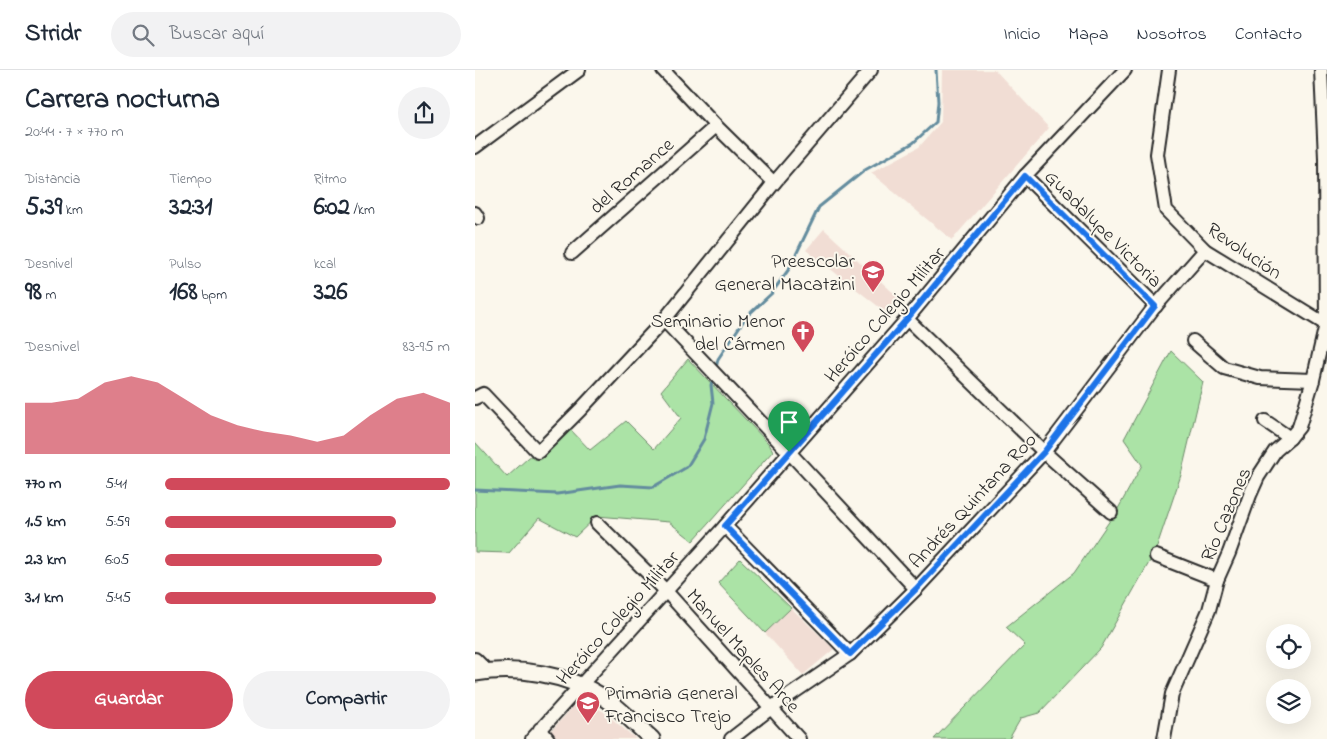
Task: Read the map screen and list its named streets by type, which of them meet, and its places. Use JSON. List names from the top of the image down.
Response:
{
  "streets": {
    "street": [
      "del Romance",
      "Guadalupe Victoria",
      "Revolución",
      "Heróico Colegio Militar",
      "Andrés Quintana Roo",
      "Río Cazones",
      "Manuel Maples Arce"
    ]
  },
  "crossings": [
    ["Guadalupe Victoria", "Heróico Colegio Militar"],
    ["Guadalupe Victoria", "Andrés Quintana Roo"],
    ["Revolución", "Andrés Quintana Roo"],
    ["Revolución", "Río Cazones"],
    ["Heróico Colegio Militar", "Manuel Maples Arce"],
    ["Andrés Quintana Roo", "Manuel Maples Arce"]
  ],
  "places": {
    "school or university": ["Preescolar General Macatzini", "Primaria General Francisco Trejo"],
    "church": ["Seminario Menor del Cármen"]
  },
  "page": {
    "header": "Stridr",
    "search": "Buscar aquí",
    "nav": [
      "Inicio",
      "Mapa",
      "Nosotros",
      "Contacto"
    ],
    "heading": ["Carrera nocturna", "20:44 · 7 × 770 m"],
    "stats": [
      ["Distancia", "5.39 km"],
      ["Tiempo", "32:31"],
      ["Ritmo", "6:02 /km"],
      ["Desnivel", "98 m"],
      ["Pulso", "168 bpm"],
      ["kcal", "326"]
    ],
    "chart": ["Desnivel", "83–95 m"],
    "list": [
      {
        "name": "770 m",
        "note": "5:41"
      },
      {
        "name": "1.5 km",
        "note": "5:59"
      },
      {
        "name": "2.3 km",
        "note": "6:05"
      },
      {
        "name": "3.1 km",
        "note": "5:45"
      }
    ],
    "buttons": ["Guardar", "Compartir"]
  }
}
